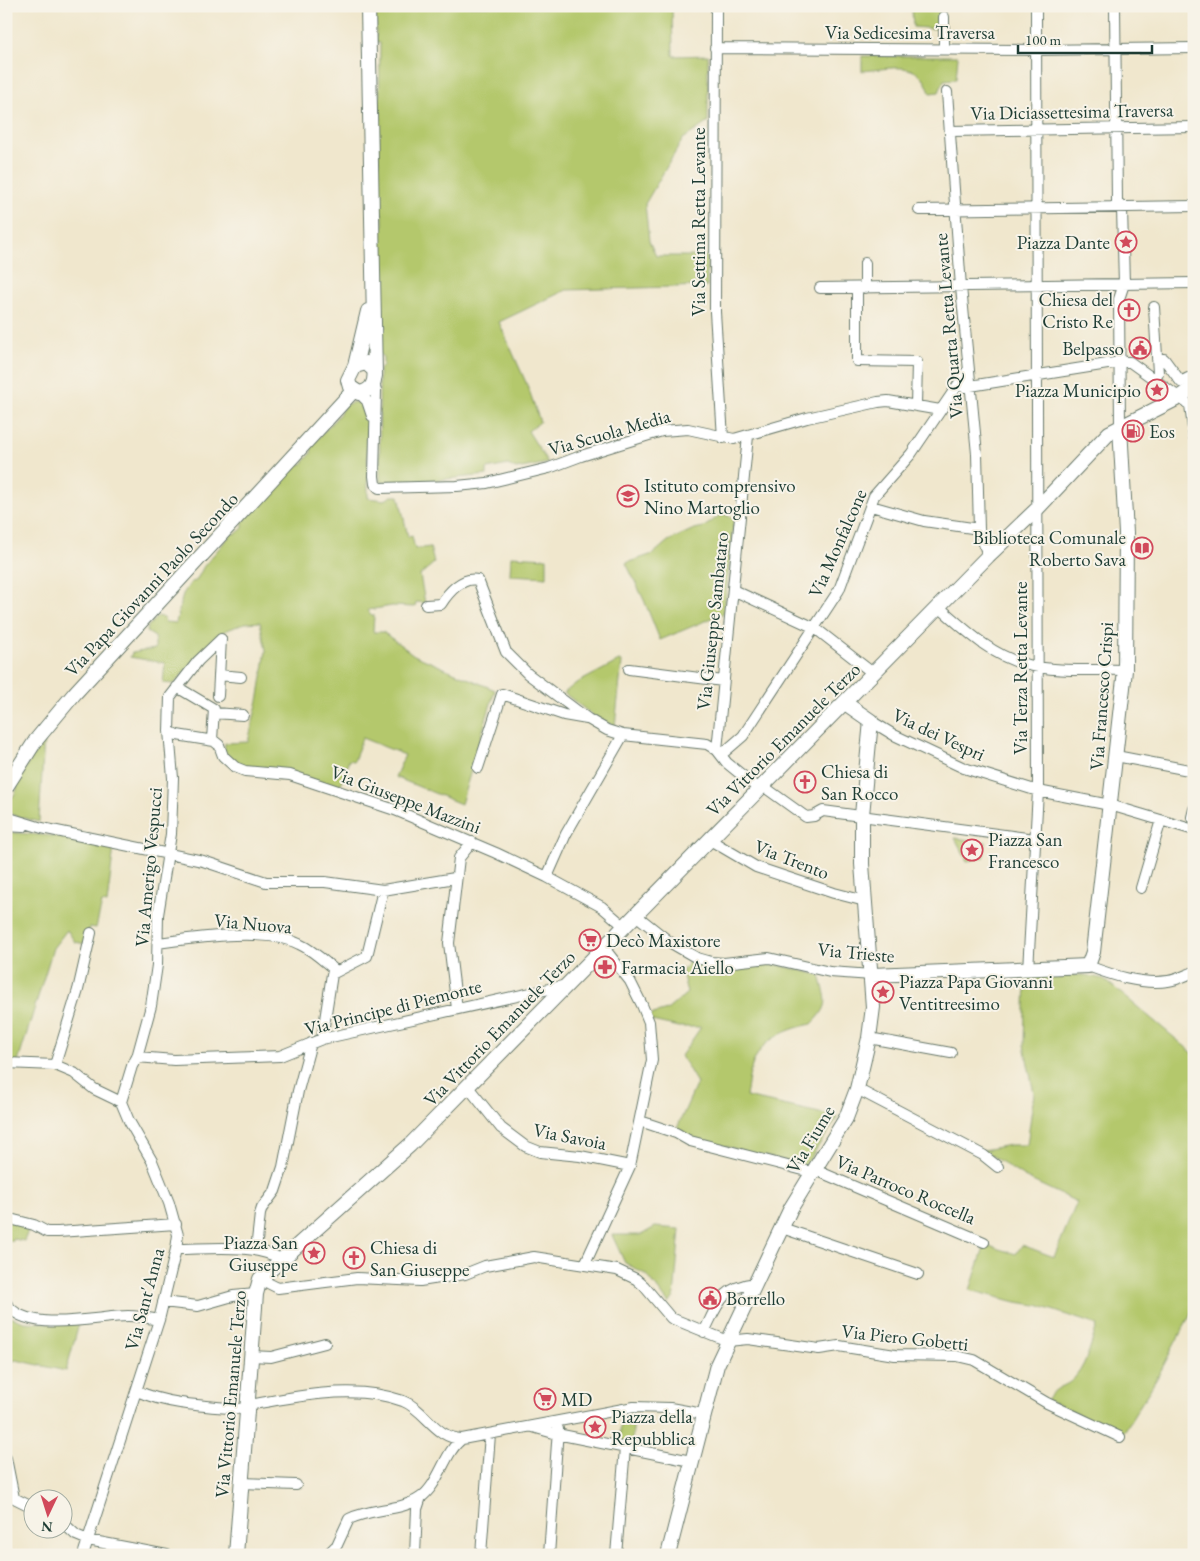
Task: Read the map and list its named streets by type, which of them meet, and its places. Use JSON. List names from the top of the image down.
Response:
{
  "streets": {
    "street": [
      "Via Sedicesima Traversa",
      "Via Diciassettesima Traversa",
      "Via Settima Retta Levante",
      "Via Quarta Retta Levante",
      "Via Scuola Media",
      "Via Monfalcone",
      "Via Papa Giovanni Paolo Secondo",
      "Via Giuseppe Sambataro",
      "Via Terza Retta Levante",
      "Via Francesco Crispi",
      "Via dei Vespri",
      "Via Vittorio Emanuele Terzo",
      "Via Giuseppe Mazzini",
      "Via Trento",
      "Via Amerigo Vespucci",
      "Via Nuova",
      "Via Trieste",
      "Via Principe di Piemonte",
      "Via Savoia",
      "Via Fiume",
      "Via Parroco Roccella",
      "Via Sant'Anna",
      "Via Piero Gobetti"
    ]
  },
  "crossings": [
    ["Via Sedicesima Traversa", "Via Settima Retta Levante"],
    ["Via Sedicesima Traversa", "Via Terza Retta Levante"],
    ["Via Diciassettesima Traversa", "Via Quarta Retta Levante"],
    ["Via Diciassettesima Traversa", "Via Terza Retta Levante"],
    ["Via Settima Retta Levante", "Via Scuola Media"],
    ["Via Quarta Retta Levante", "Via Monfalcone"],
    ["Via Quarta Retta Levante", "Via Vittorio Emanuele Terzo"],
    ["Via Scuola Media", "Via Monfalcone"],
    ["Via Scuola Media", "Via Giuseppe Sambataro"],
    ["Via Monfalcone", "Via Giuseppe Sambataro"],
    ["Via Terza Retta Levante", "Via dei Vespri"],
    ["Via Terza Retta Levante", "Via Vittorio Emanuele Terzo"],
    ["Via Terza Retta Levante", "Via Trieste"],
    ["Via Francesco Crispi", "Via dei Vespri"],
    ["Via Francesco Crispi", "Via Vittorio Emanuele Terzo"],
    ["Via Francesco Crispi", "Via Trieste"],
    ["Via dei Vespri", "Via Fiume"],
    ["Via Vittorio Emanuele Terzo", "Via Giuseppe Mazzini"],
    ["Via Vittorio Emanuele Terzo", "Via Trento"],
    ["Via Vittorio Emanuele Terzo", "Via Trieste"],
    ["Via Vittorio Emanuele Terzo", "Via Principe di Piemonte"],
    ["Via Vittorio Emanuele Terzo", "Via Savoia"],
    ["Via Trento", "Via Fiume"],
    ["Via Amerigo Vespucci", "Via Nuova"],
    ["Via Amerigo Vespucci", "Via Principe di Piemonte"],
    ["Via Trieste", "Via Fiume"],
    ["Via Fiume", "Via Parroco Roccella"],
    ["Via Fiume", "Via Piero Gobetti"]
  ],
  "places": {
    "place": [
      "Piazza Dante",
      "Piazza Municipio",
      "Piazza San Francesco",
      "Piazza Papa Giovanni Ventitreesimo",
      "Piazza San Giuseppe",
      "Piazza della Repubblica"
    ],
    "church": ["Chiesa del Cristo Re", "Chiesa di San Rocco", "Chiesa di San Giuseppe"],
    "public building": ["Belpasso", "Borrello"],
    "fuel station": ["Eos"],
    "school or university": ["Istituto comprensivo Nino Martoglio"],
    "library": ["Biblioteca Comunale Roberto Sava"],
    "supermarket": ["Decò Maxistore", "MD"],
    "pharmacy": ["Farmacia Aiello"]
  },
  "scale_bar": "100 m",
  "north": "bottom"
}
